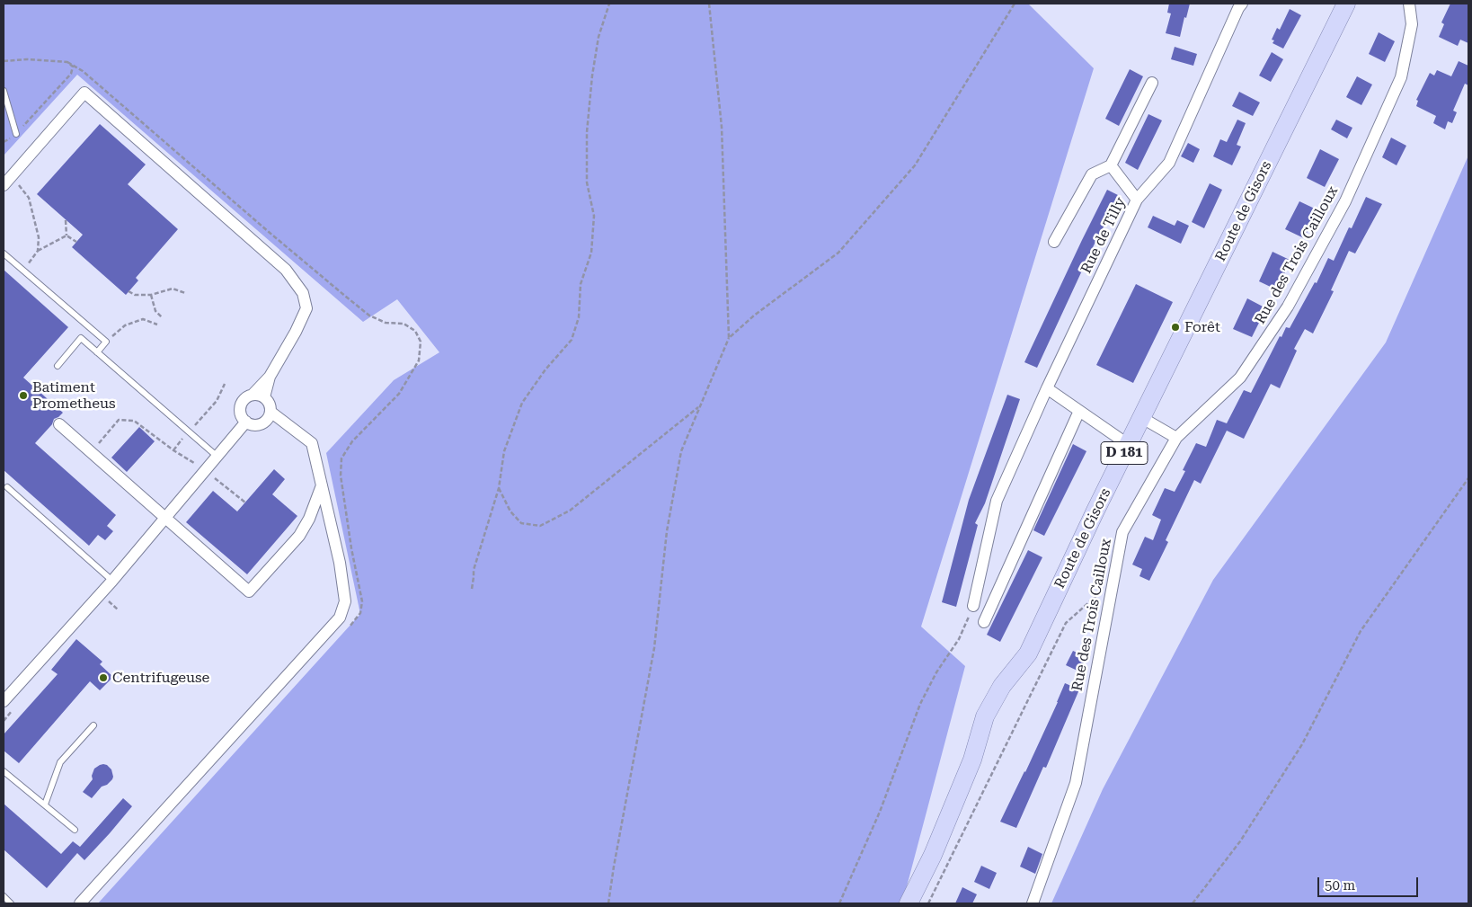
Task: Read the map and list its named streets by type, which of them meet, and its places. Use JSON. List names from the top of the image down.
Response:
{
  "streets": {
    "main road": ["Route de Gisors", "D 181"],
    "street": ["Rue de Tilly", "Rue des Trois Cailloux"]
  },
  "places": ["Forêt", "Batiment Prometheus", "Centrifugeuse"],
  "scale_bar": "50 m"
}
